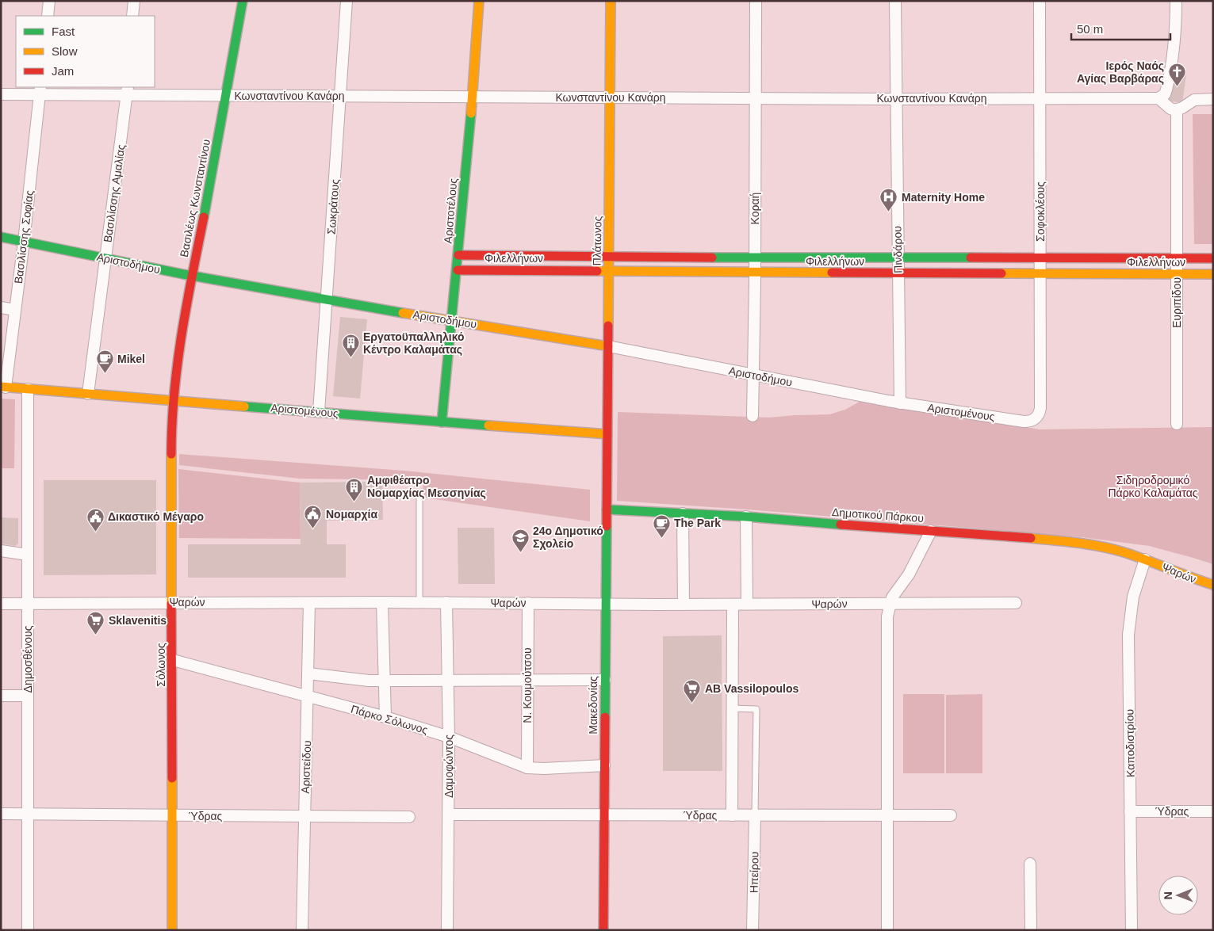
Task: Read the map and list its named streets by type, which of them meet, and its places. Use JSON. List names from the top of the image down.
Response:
{
  "streets": {
    "street": [
      "Κωνσταντίνου Κανάρη",
      "Βασιλίσσης Αμαλίας",
      "Βασιλέως Κωνσταντίνου",
      "Σωκράτους",
      "Κοραή",
      "Αριστοτέλους",
      "Σοφοκλέους",
      "Βασιλίσσης Σοφίας",
      "Πλάτωνος",
      "Πινδάρου",
      "Φιλελλήνων",
      "Αριστοδήμου",
      "Ευριπίδου",
      "Αριστομένους",
      "Δημοτικού Πάρκου",
      "Ψαρών",
      "Δημοσθένους",
      "Σόλωνος",
      "Ν. Κουμούτσου",
      "Μακεδονίας",
      "Πάρκο Σόλωνος",
      "Καποδιστρίου",
      "Δαμοφώντος",
      "Αριστείδου",
      "Ύδρας",
      "Ηπείρου"
    ]
  },
  "crossings": [
    ["Κωνσταντίνου Κανάρη", "Βασιλίσσης Αμαλίας"],
    ["Κωνσταντίνου Κανάρη", "Βασιλέως Κωνσταντίνου"],
    ["Κωνσταντίνου Κανάρη", "Σωκράτους"],
    ["Κωνσταντίνου Κανάρη", "Κοραή"],
    ["Κωνσταντίνου Κανάρη", "Αριστοτέλους"],
    ["Κωνσταντίνου Κανάρη", "Σοφοκλέους"],
    ["Κωνσταντίνου Κανάρη", "Βασιλίσσης Σοφίας"],
    ["Κωνσταντίνου Κανάρη", "Πλάτωνος"],
    ["Κωνσταντίνου Κανάρη", "Πινδάρου"],
    ["Βασιλίσσης Αμαλίας", "Αριστοδήμου"],
    ["Βασιλίσσης Αμαλίας", "Αριστομένους"],
    ["Βασιλέως Κωνσταντίνου", "Αριστοδήμου"],
    ["Βασιλέως Κωνσταντίνου", "Αριστομένους"],
    ["Βασιλέως Κωνσταντίνου", "Σόλωνος"],
    ["Σωκράτους", "Αριστοδήμου"],
    ["Σωκράτους", "Αριστομένους"],
    ["Κοραή", "Φιλελλήνων"],
    ["Κοραή", "Αριστοδήμου"],
    ["Αριστοτέλους", "Φιλελλήνων"],
    ["Αριστοτέλους", "Αριστοδήμου"],
    ["Αριστοτέλους", "Αριστομένους"],
    ["Σοφοκλέους", "Φιλελλήνων"],
    ["Σοφοκλέους", "Αριστομένους"],
    ["Βασιλίσσης Σοφίας", "Αριστοδήμου"],
    ["Βασιλίσσης Σοφίας", "Αριστομένους"],
    ["Πλάτωνος", "Φιλελλήνων"],
    ["Πλάτωνος", "Αριστοδήμου"],
    ["Πλάτωνος", "Αριστομένους"],
    ["Πλάτωνος", "Μακεδονίας"],
    ["Πινδάρου", "Φιλελλήνων"],
    ["Πινδάρου", "Αριστομένους"],
    ["Φιλελλήνων", "Ευριπίδου"],
    ["Αριστοδήμου", "Αριστομένους"],
    ["Αριστομένους", "Δημοσθένους"],
    ["Αριστομένους", "Σόλωνος"],
    ["Δημοτικού Πάρκου", "Ψαρών"],
    ["Δημοτικού Πάρκου", "Μακεδονίας"],
    ["Δημοτικού Πάρκου", "Καποδιστρίου"],
    ["Ψαρών", "Δημοσθένους"],
    ["Ψαρών", "Σόλωνος"],
    ["Ψαρών", "Ν. Κουμούτσου"],
    ["Ψαρών", "Μακεδονίας"],
    ["Ψαρών", "Καποδιστρίου"],
    ["Ψαρών", "Δαμοφώντος"],
    ["Ψαρών", "Αριστείδου"],
    ["Δημοσθένους", "Ύδρας"],
    ["Σόλωνος", "Πάρκο Σόλωνος"],
    ["Σόλωνος", "Ύδρας"],
    ["Ν. Κουμούτσου", "Πάρκο Σόλωνος"],
    ["Μακεδονίας", "Πάρκο Σόλωνος"],
    ["Μακεδονίας", "Ύδρας"],
    ["Πάρκο Σόλωνος", "Δαμοφώντος"],
    ["Πάρκο Σόλωνος", "Αριστείδου"],
    ["Καποδιστρίου", "Ύδρας"],
    ["Δαμοφώντος", "Ύδρας"],
    ["Αριστείδου", "Ύδρας"],
    ["Ύδρας", "Ηπείρου"]
  ],
  "parks": ["Σιδηροδρομικό Πάρκο Καλαμάτας"],
  "places": {
    "church": ["Ιερός Ναός Αγίας Βαρβάρας"],
    "hospital": ["Maternity Home"],
    "building": ["Εργατοϋπαλληλικό Κέντρο Καλαμάτας", "Αμφιθέατρο Νομαρχίας Μεσσηνίας"],
    "cafe": ["Mikel", "The Park"],
    "public building": ["Νομαρχία", "Δικαστικό Μέγαρο"],
    "school or university": ["24ο Δημοτικό Σχολείο"],
    "supermarket": ["Sklavenitis", "AB Vassilopoulos"]
  },
  "legend": ["Fast", "Slow", "Jam"],
  "scale_bar": "50 m",
  "north": "left"
}
